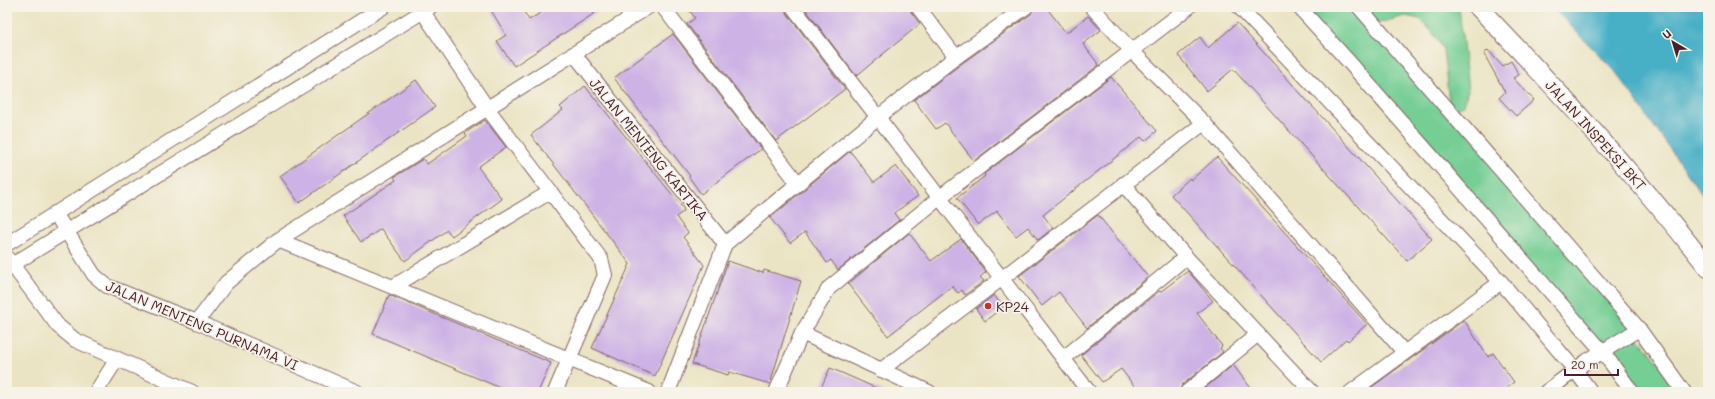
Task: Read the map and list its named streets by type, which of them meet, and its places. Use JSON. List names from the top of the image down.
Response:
{
  "streets": {
    "street": ["JALAN INSPEKSI BKT", "JALAN MENTENG KARTIKA", "JALAN MENTENG PURNAMA VI"]
  },
  "places": ["KP24"],
  "scale_bar": "20 m",
  "north": "top left"
}
